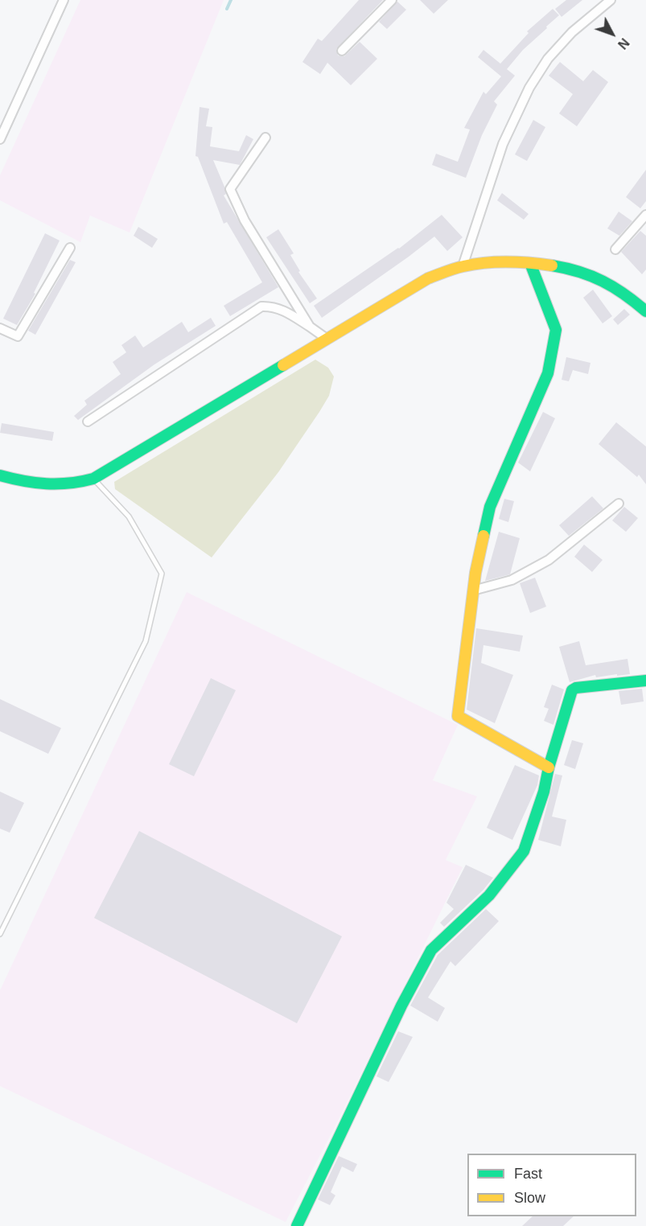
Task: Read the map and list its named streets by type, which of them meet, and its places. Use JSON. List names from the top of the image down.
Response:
{
  "legend": ["Fast", "Slow"],
  "north": "bottom right"
}
